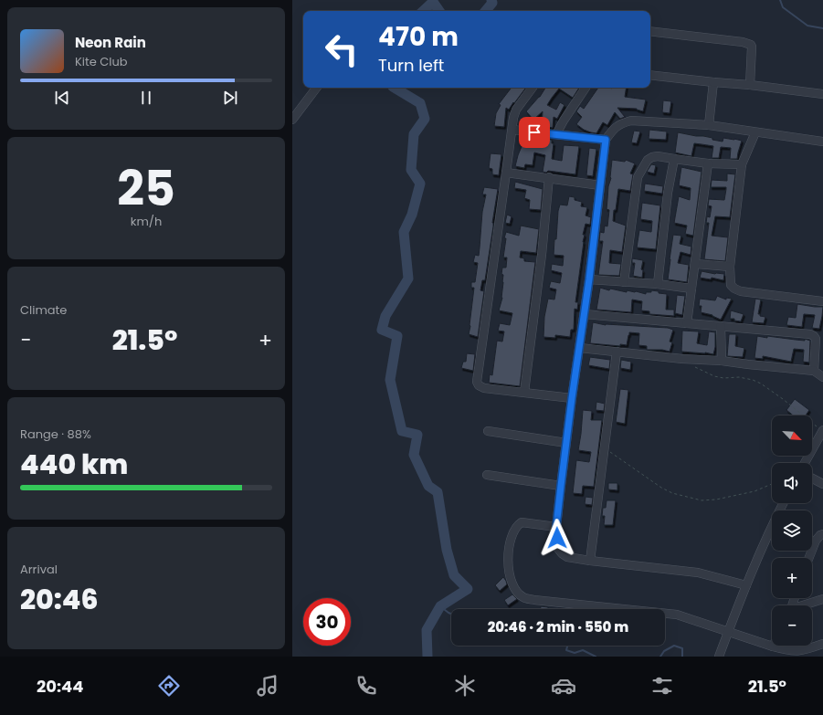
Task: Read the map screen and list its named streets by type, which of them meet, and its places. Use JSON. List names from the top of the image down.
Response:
{
  "north": "bottom right",
  "page": {
    "turn": ["470 m", "Turn left"],
    "song": ["Neon Rain", "Kite Club"],
    "tile": [
      ["25", "km/h"],
      "Climate",
      ["Range · 88%", "440 km"],
      ["Arrival", "20:46"]
    ],
    "heat": ["−", "21.5°", "+"],
    "map_buttons": ["+", "−"],
    "limit": "30",
    "trip": "20:46 · 2 min · 550 m",
    "tabs": ["20:44", "21.5°"]
  }
}
